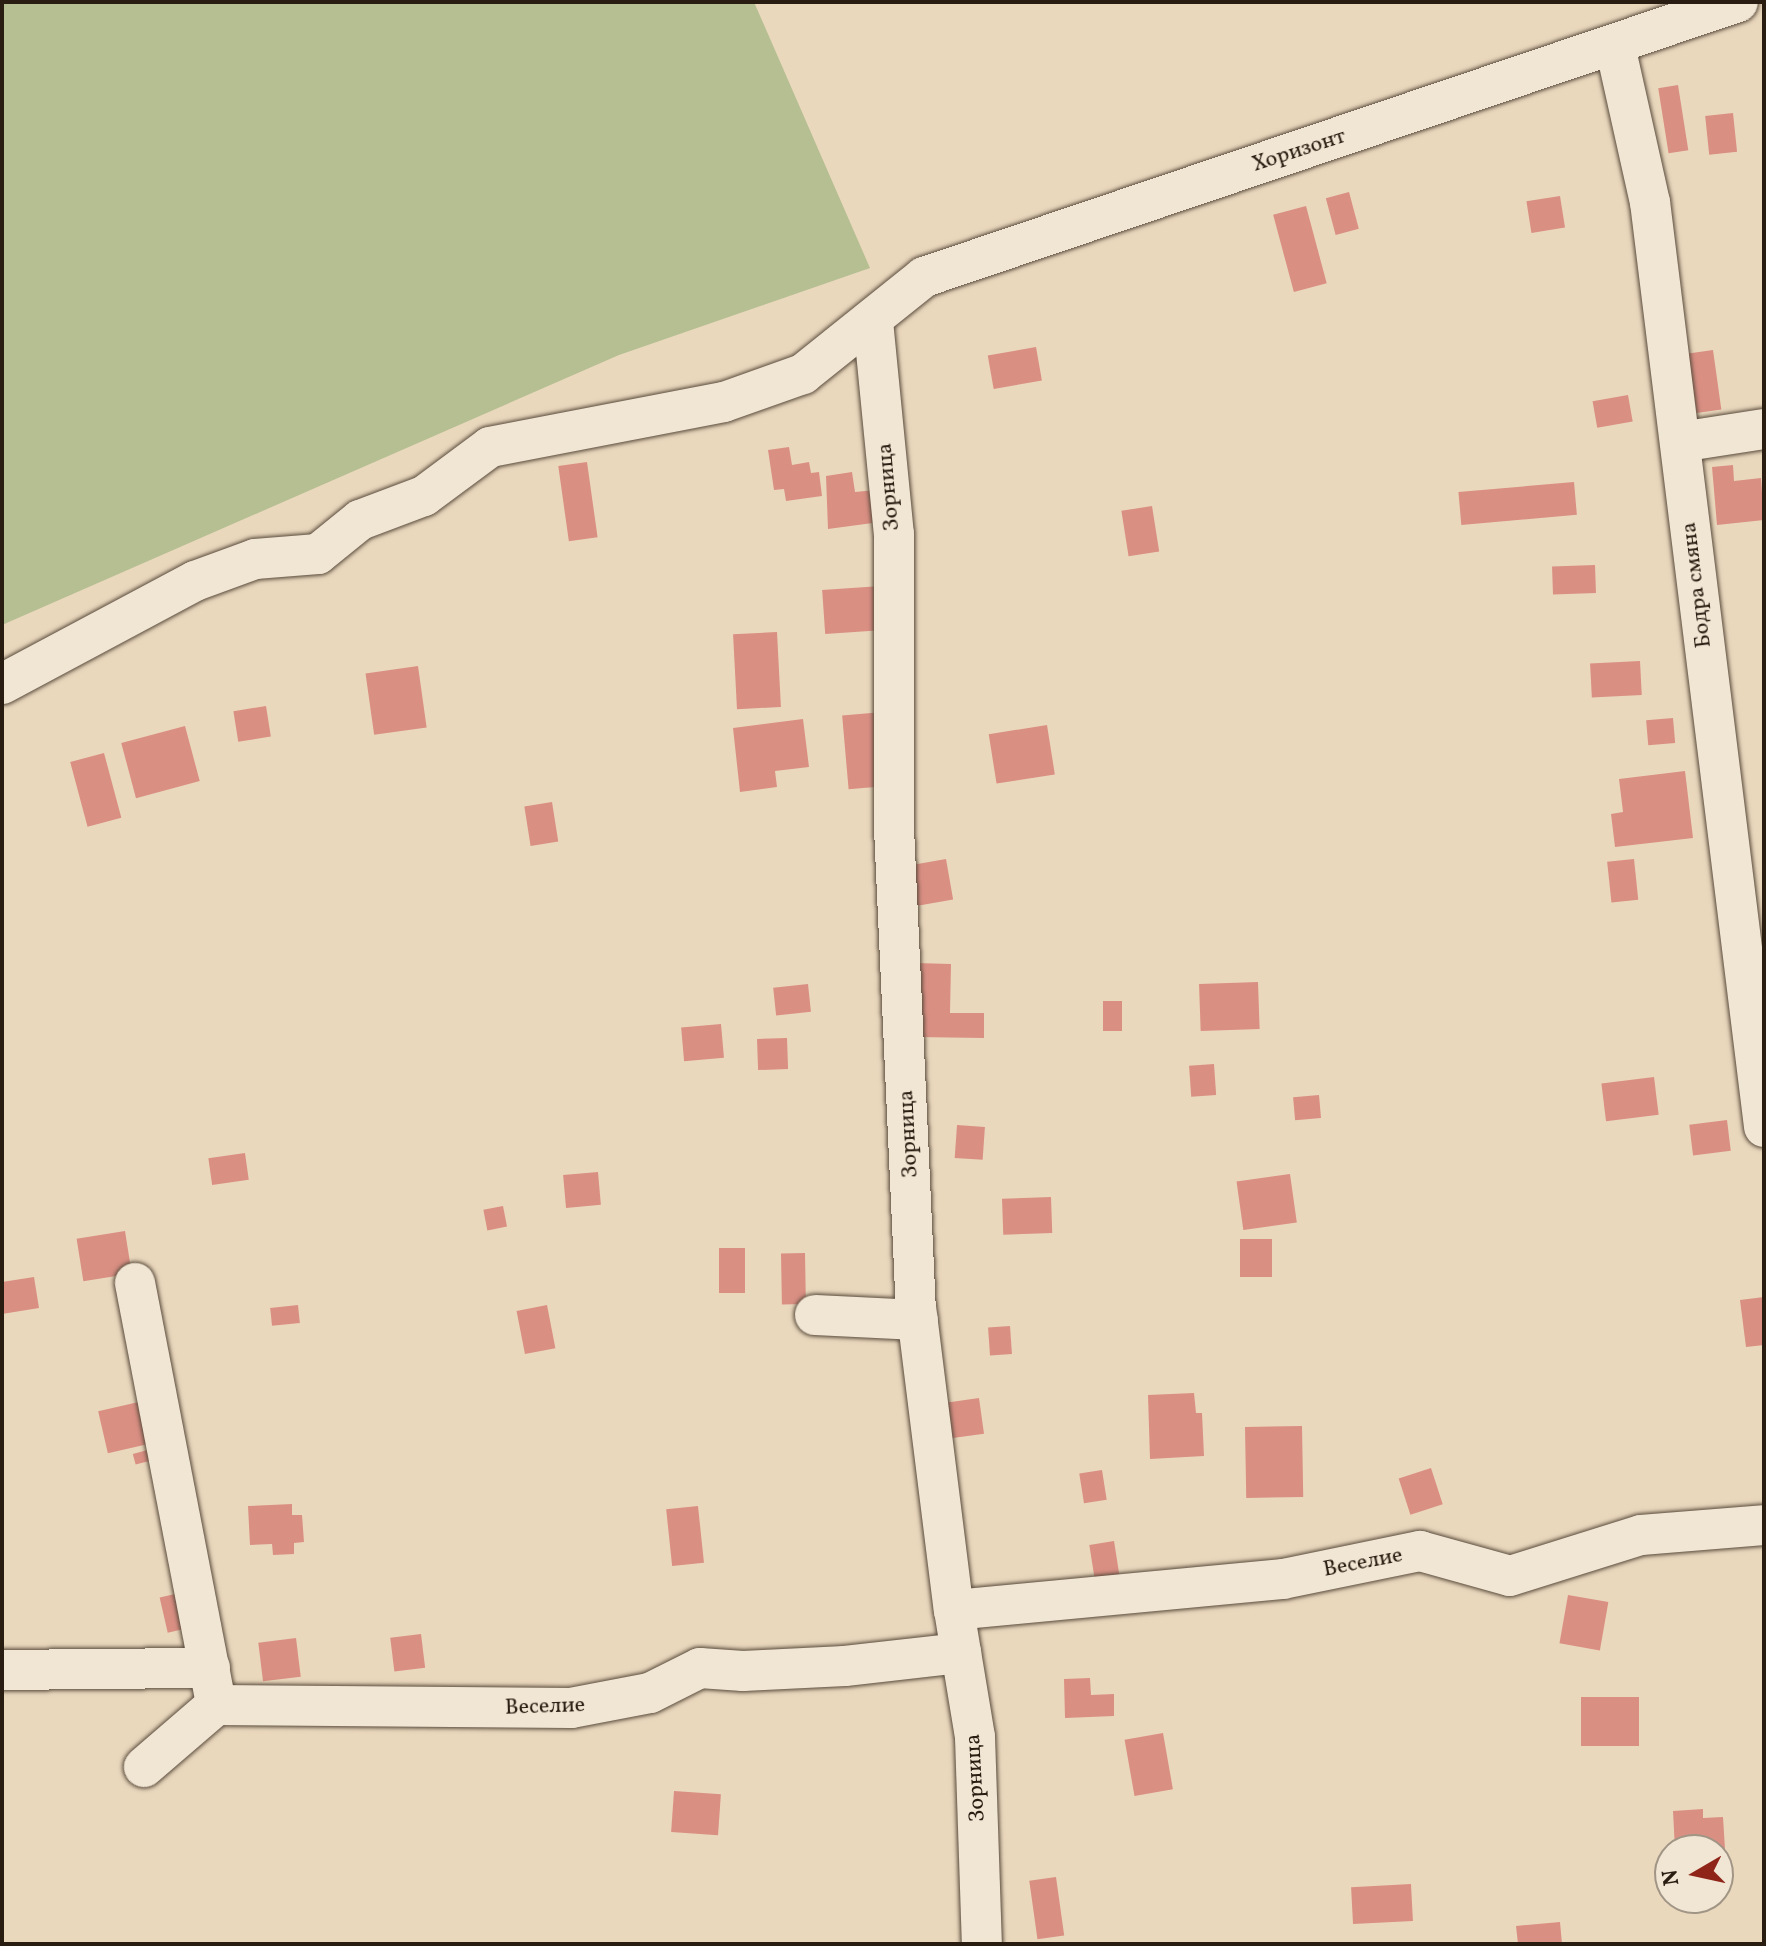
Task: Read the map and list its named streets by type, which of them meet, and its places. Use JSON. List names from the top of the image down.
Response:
{
  "streets": {
    "street": [
      "Хоризонт",
      "Зорница",
      "Бодра смяна",
      "Веселие"
    ]
  },
  "crossings": [
    ["Хоризонт", "Зорница"],
    ["Хоризонт", "Бодра смяна"],
    ["Зорница", "Веселие"]
  ],
  "north": "left"
}
